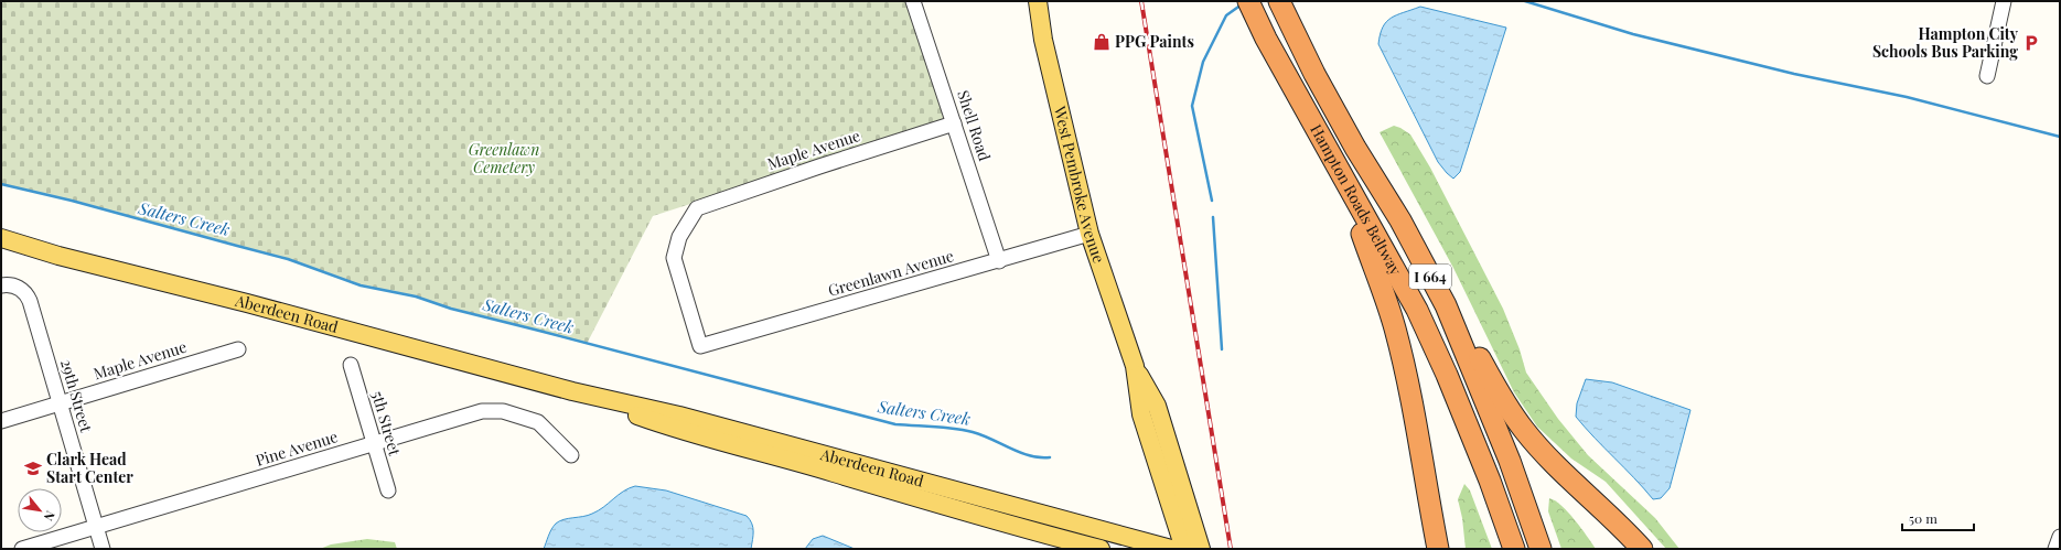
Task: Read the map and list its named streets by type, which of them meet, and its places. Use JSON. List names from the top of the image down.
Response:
{
  "streets": {
    "highway": ["Hampton Roads Beltway", "I 664"],
    "main road": ["West Pembroke Avenue", "Aberdeen Road"],
    "street": [
      "Shell Road",
      "Maple Avenue",
      "Greenlawn Avenue",
      "29th Street",
      "5th Street",
      "Pine Avenue"
    ]
  },
  "crossings": [
    ["Shell Road", "Maple Avenue"],
    ["Shell Road", "Greenlawn Avenue"],
    ["Maple Avenue", "Greenlawn Avenue"],
    ["Maple Avenue", "29th Street"],
    ["West Pembroke Avenue", "Greenlawn Avenue"],
    ["29th Street", "Pine Avenue"],
    ["5th Street", "Pine Avenue"]
  ],
  "water": ["Salters Creek"],
  "parks": ["Greenlawn Cemetery"],
  "places": {
    "shop": ["PPG Paints"],
    "parking": ["Hampton City Schools Bus Parking"],
    "school or university": ["Clark Head Start Center"]
  },
  "scale_bar": "50 m",
  "north": "bottom right"
}
